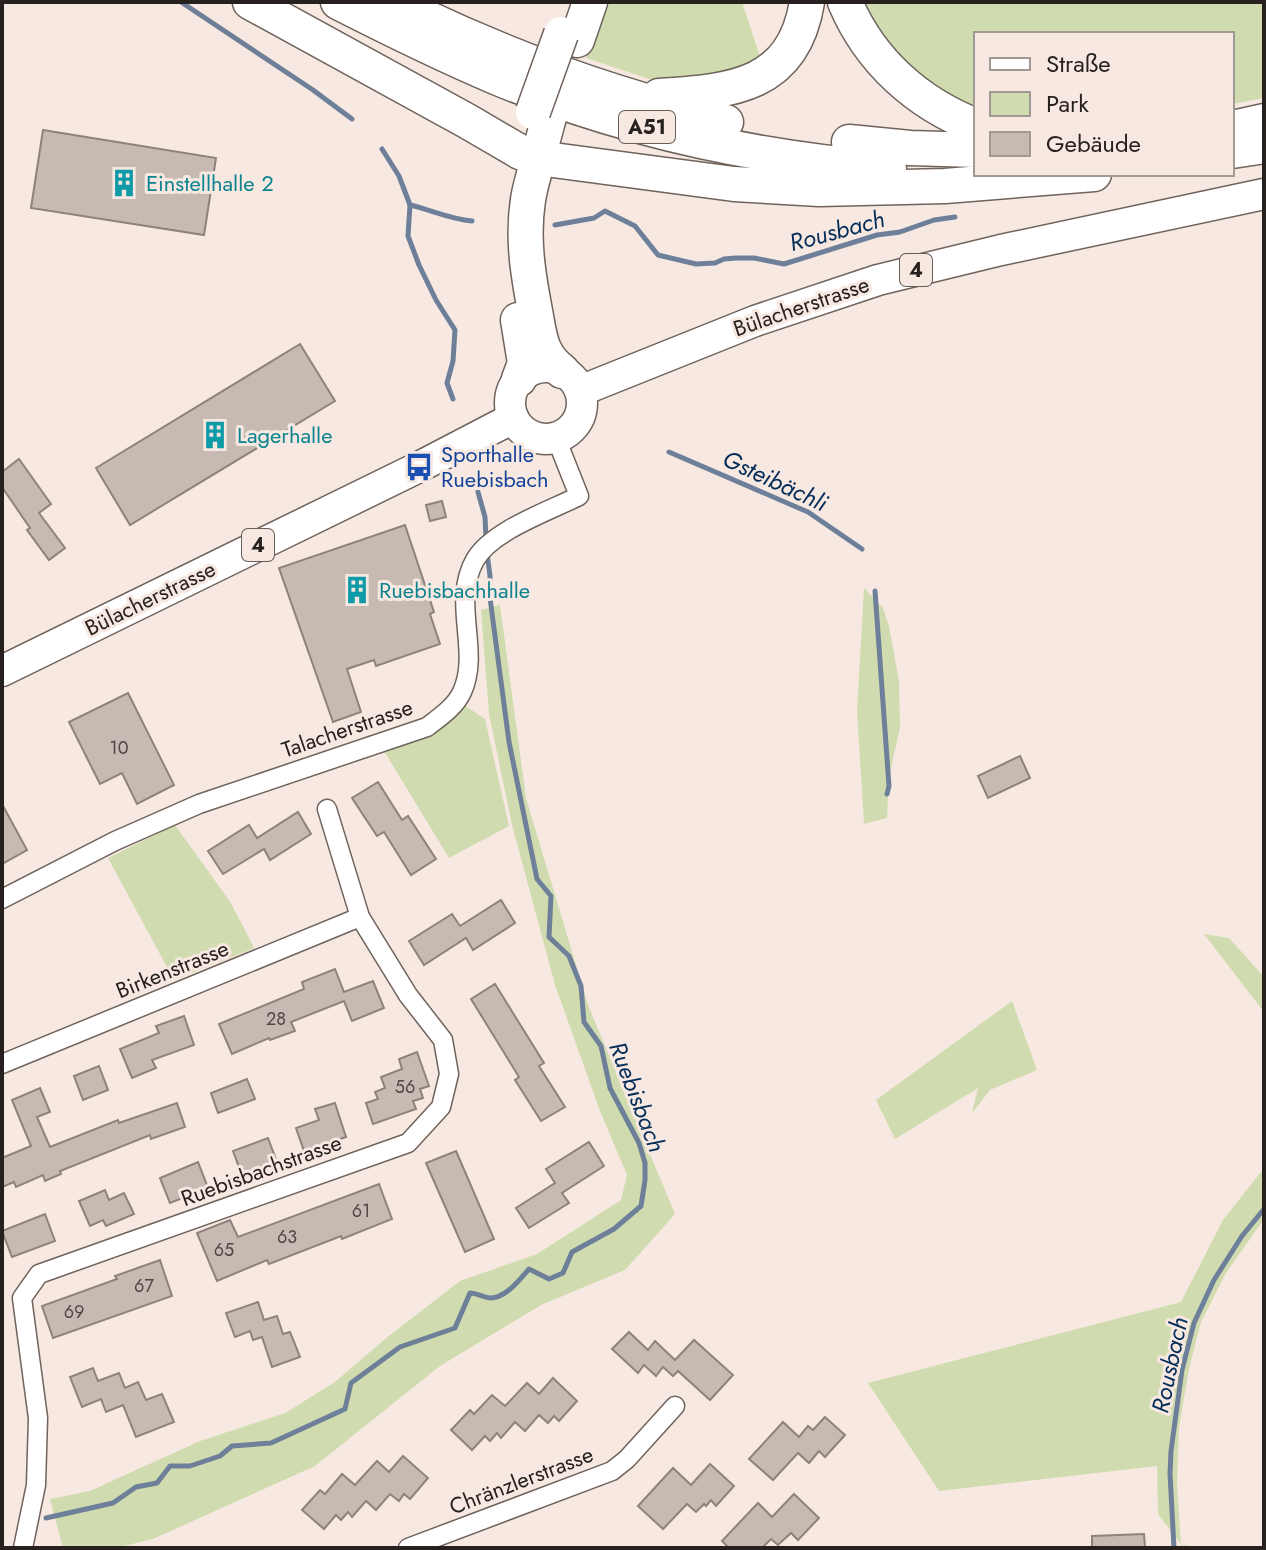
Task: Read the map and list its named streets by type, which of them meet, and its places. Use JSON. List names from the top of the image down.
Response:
{
  "streets": {
    "highway": ["A51"],
    "main road": ["4", "Bülacherstrasse"],
    "street": [
      "Talacherstrasse",
      "Birkenstrasse",
      "Ruebisbachstrasse",
      "Chränzlerstrasse"
    ]
  },
  "crossings": [
    ["Bülacherstrasse", "Talacherstrasse"],
    ["Birkenstrasse", "Ruebisbachstrasse"]
  ],
  "water": ["Rousbach", "Gsteibächli", "Ruebisbach"],
  "places": {
    "building": ["Einstellhalle 2", "Lagerhalle", "Ruebisbachhalle"],
    "bus stop": ["Sporthalle Ruebisbach"]
  },
  "house_numbers": [
    "10",
    "28",
    "56",
    "61",
    "63",
    "65",
    "67",
    "69"
  ],
  "legend": ["Straße", "Park", "Gebäude"]
}
